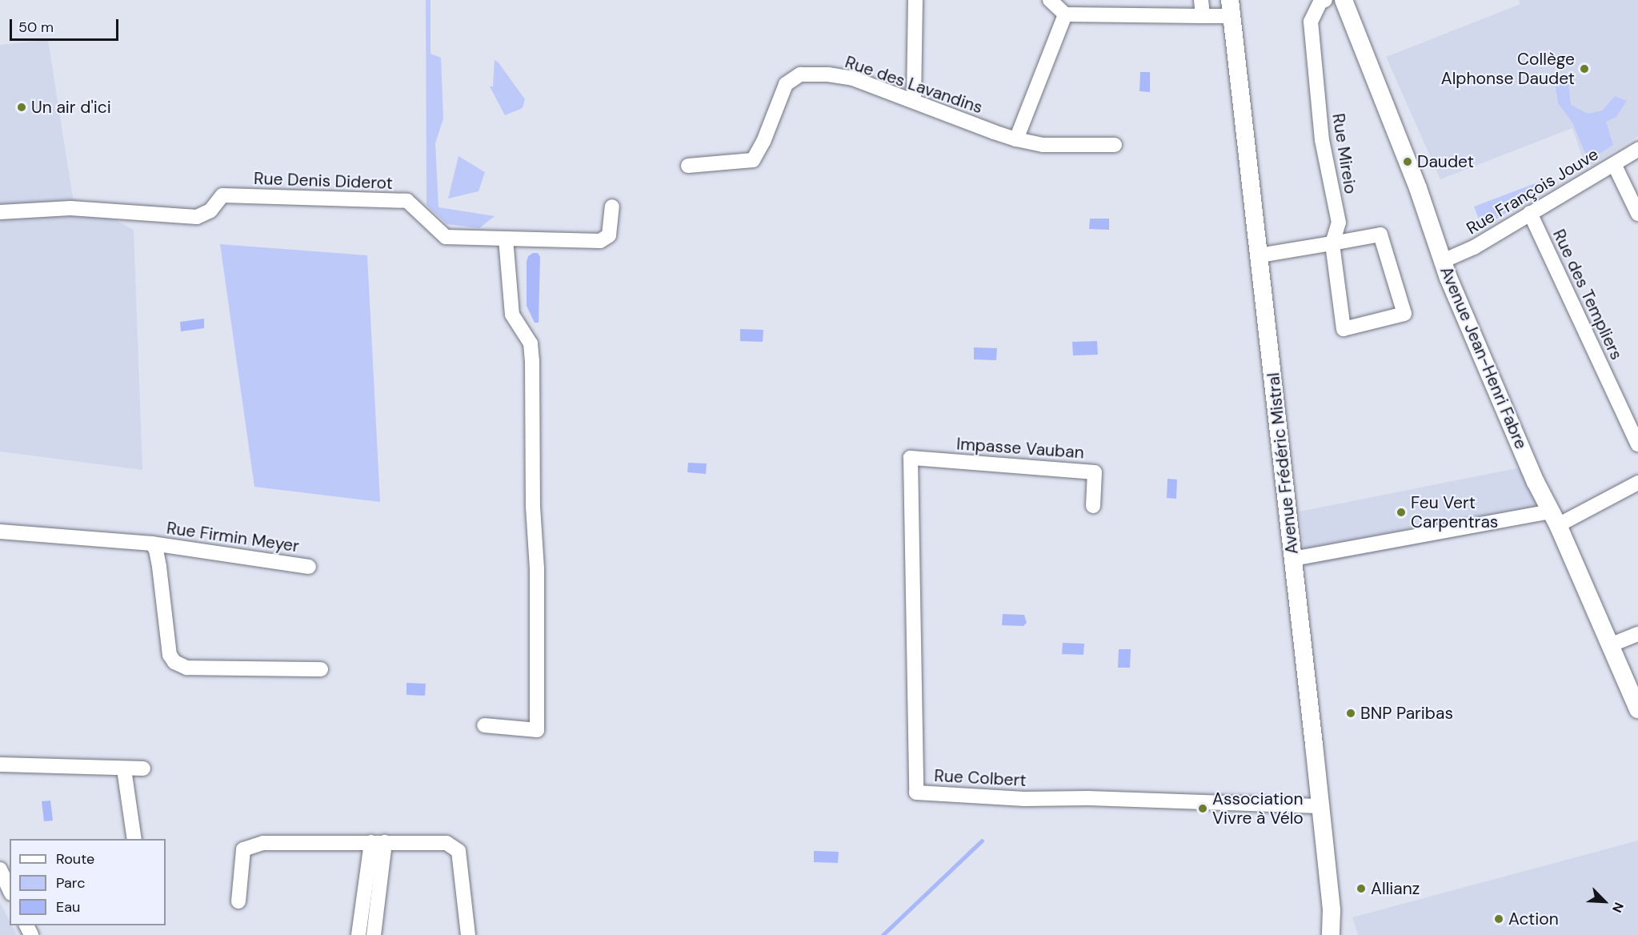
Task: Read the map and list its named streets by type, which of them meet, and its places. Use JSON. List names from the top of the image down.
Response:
{
  "streets": {
    "main road": ["Avenue Jean-Henri Fabre", "Avenue Frédéric Mistral"],
    "street": [
      "Rue des Lavandins",
      "Rue Mireio",
      "Rue Denis Diderot",
      "Rue François Jouve",
      "Rue des Templiers",
      "Impasse Vauban",
      "Rue Firmin Meyer",
      "Rue Colbert"
    ]
  },
  "crossings": [
    ["Rue François Jouve", "Rue des Templiers"],
    ["Rue François Jouve", "Avenue Jean-Henri Fabre"],
    ["Impasse Vauban", "Rue Colbert"],
    ["Avenue Frédéric Mistral", "Rue Colbert"]
  ],
  "places": [
    "Collège Alphonse Daudet",
    "Un air d'ici",
    "Daudet",
    "Feu Vert Carpentras",
    "BNP Paribas",
    "Association Vivre à Vélo",
    "Allianz",
    "Action"
  ],
  "legend": ["Route", "Parc", "Eau"],
  "scale_bar": "50 m",
  "north": "bottom right"
}
